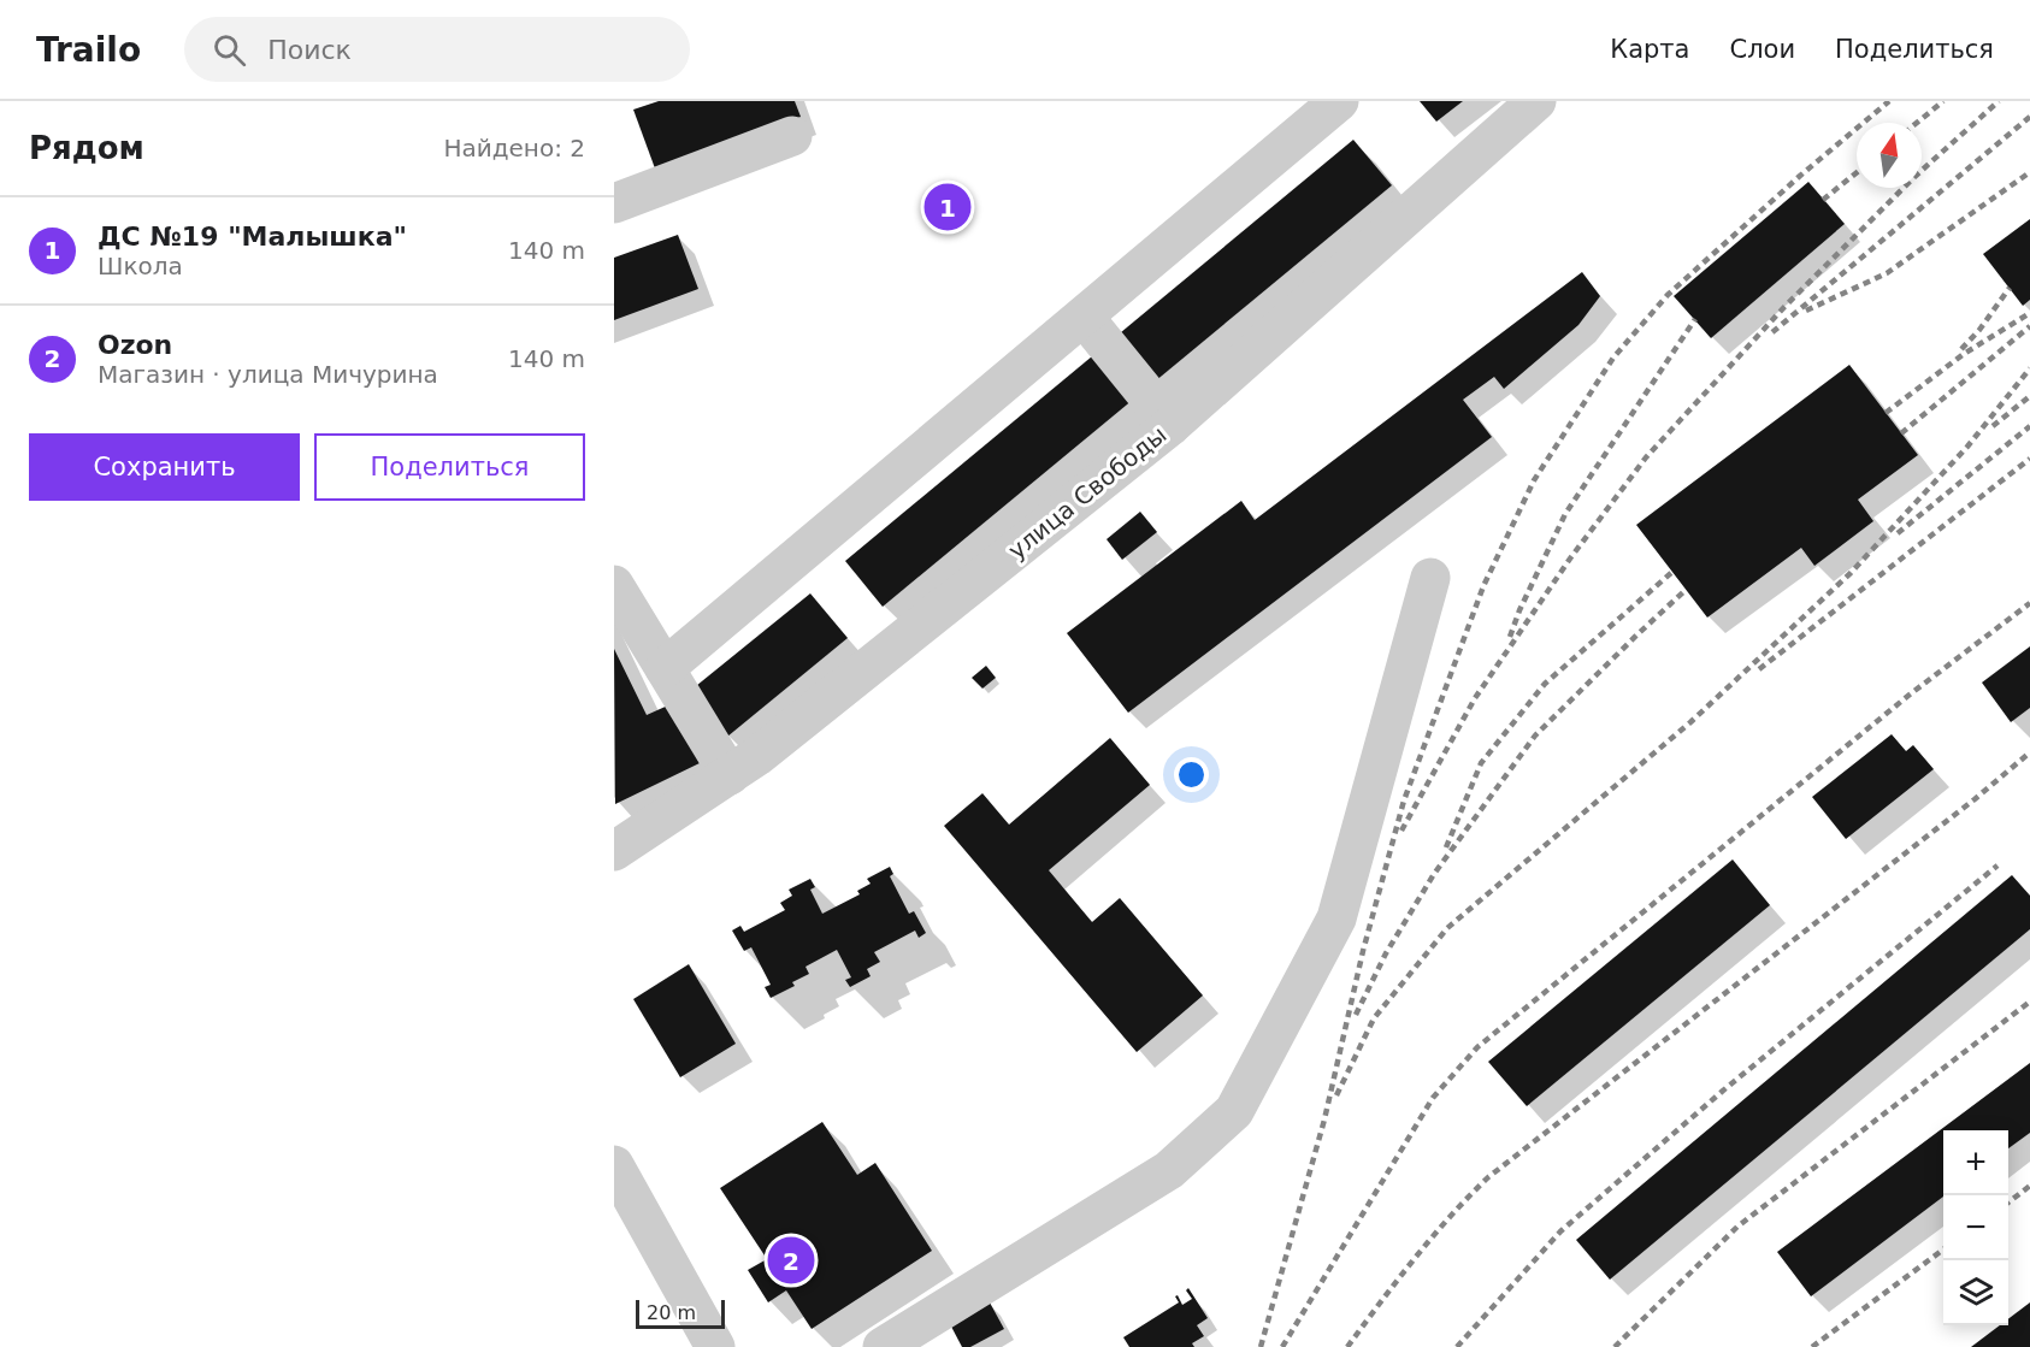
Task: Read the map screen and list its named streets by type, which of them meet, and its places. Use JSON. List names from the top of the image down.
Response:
{
  "streets": {
    "street": ["улица Свободы"]
  },
  "scale_bar": "20 m",
  "north": "top",
  "page": {
    "header": "Trailo",
    "search": "Поиск",
    "nav": ["Карта", "Слои", "Поделиться"],
    "heading": ["Рядом", "Найдено: 2"],
    "pins": ["1", "2"],
    "list": [
      {
        "mark": "1",
        "name": "ДС №19 \"Малышка\"",
        "note": "Школа",
        "value": "140 m"
      },
      {
        "mark": "2",
        "name": "Ozon",
        "note": "Магазин · улица Мичурина",
        "value": "140 m"
      }
    ],
    "buttons": ["Сохранить", "Поделиться"],
    "map_buttons": ["+", "−"],
    "scale": "20 m"
  }
}
